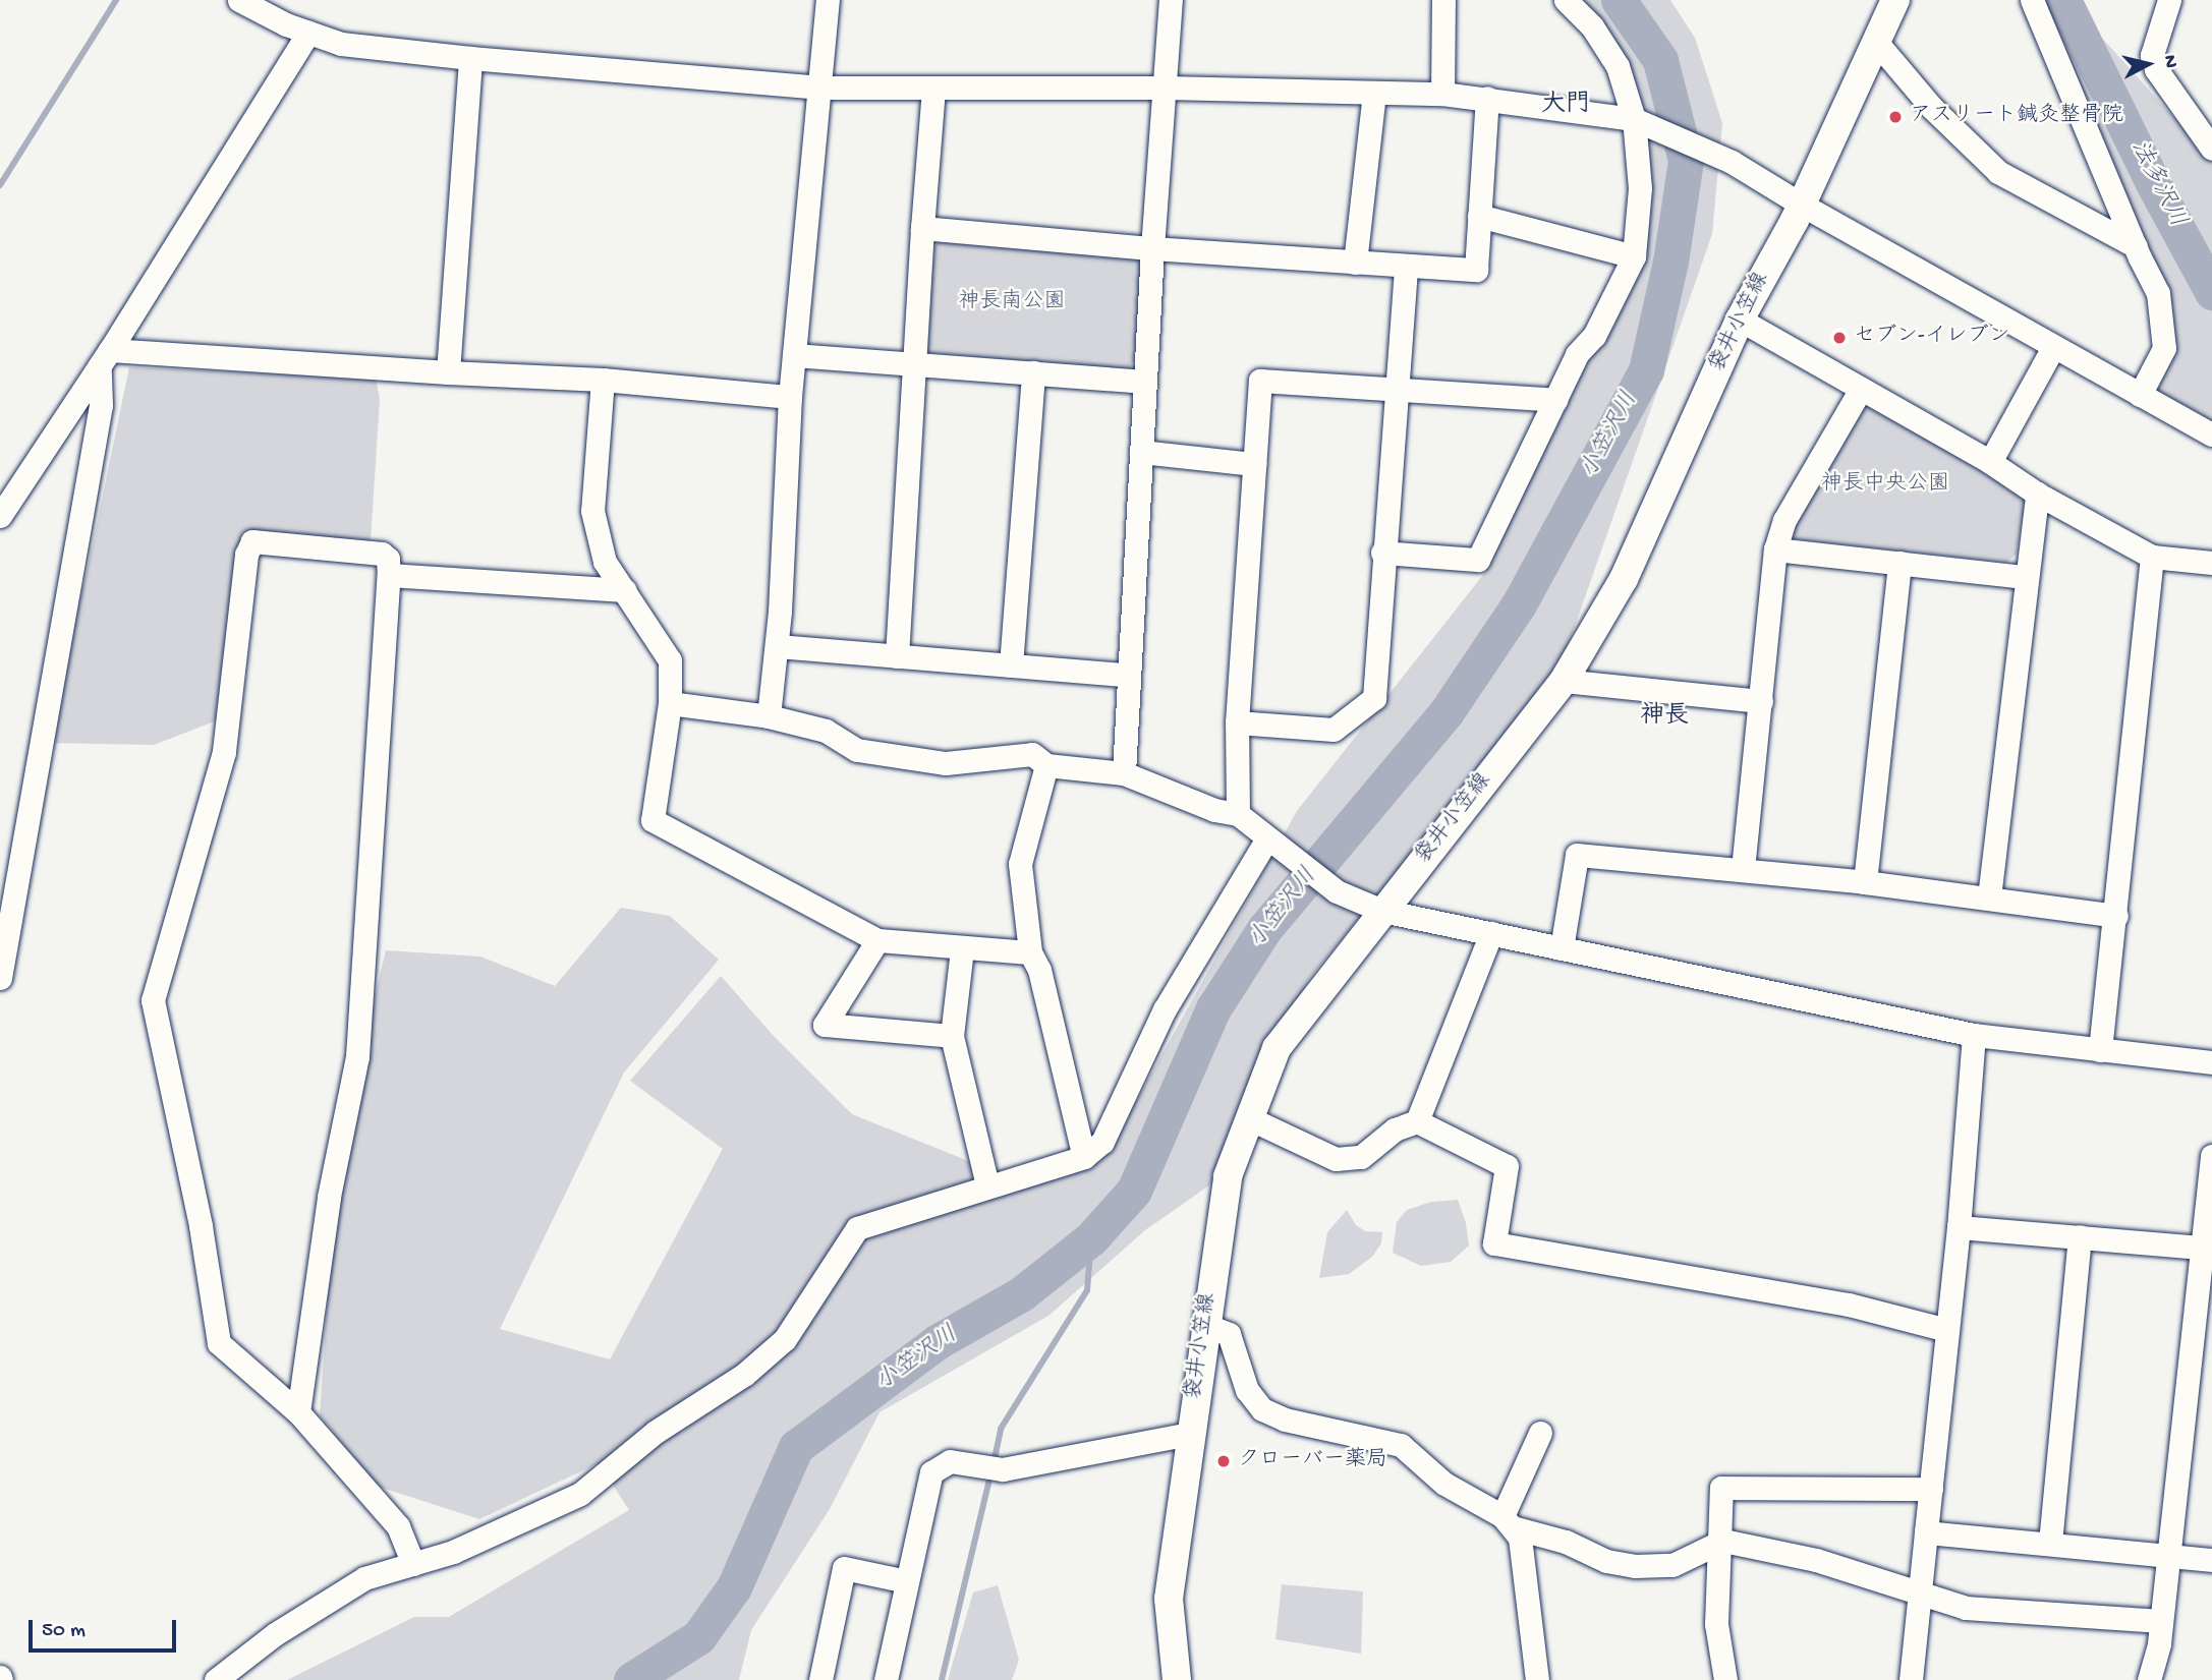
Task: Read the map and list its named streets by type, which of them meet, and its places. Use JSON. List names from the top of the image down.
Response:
{
  "streets": {
    "main road": ["袋井小笠線"]
  },
  "districts": ["大門", "神長"],
  "water": ["法多沢川", "小笠沢川"],
  "parks": ["神長南公園", "神長中央公園"],
  "places": ["アスリート鍼灸整骨院", "セブン-イレブン", "クローバー薬局"],
  "scale_bar": "50 m",
  "north": "right"
}
